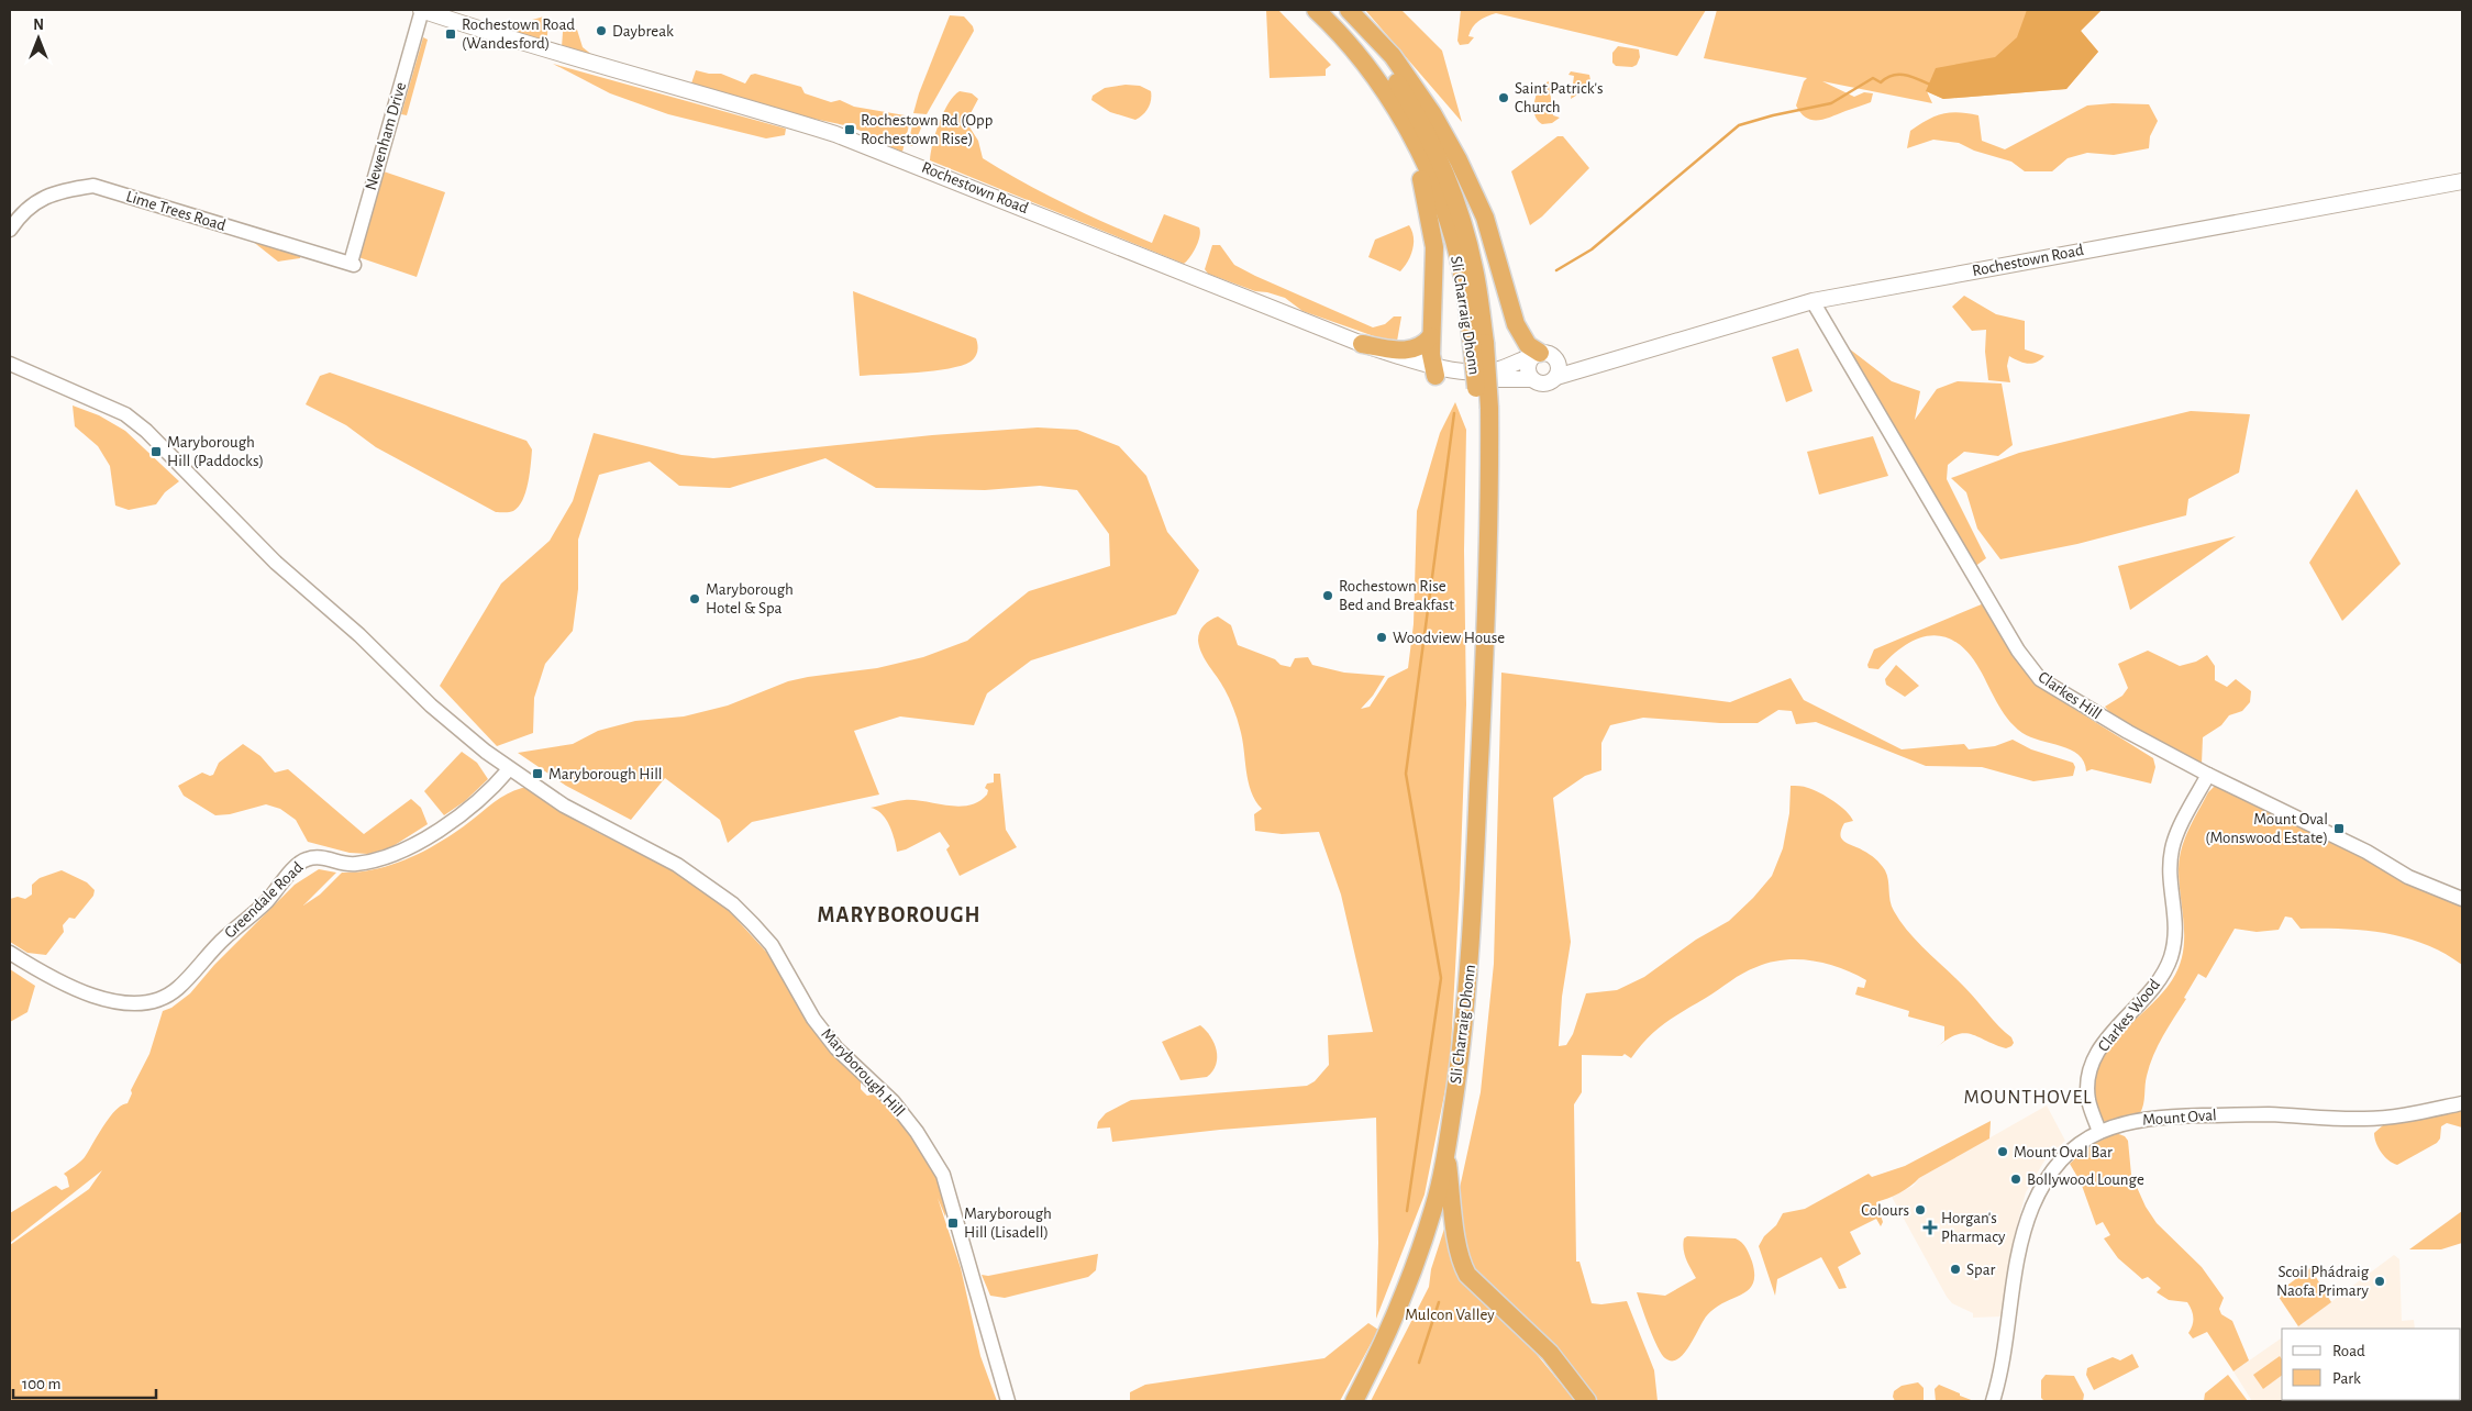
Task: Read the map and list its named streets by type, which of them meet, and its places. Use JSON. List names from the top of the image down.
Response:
{
  "streets": {
    "highway": ["Sli Charraig Dhonn"],
    "main road": ["Rochestown Road"],
    "street": [
      "Newenham Drive",
      "Lime Trees Road",
      "Clarkes Hill",
      "Greendale Road",
      "Clarkes Wood",
      "Maryborough Hill",
      "Mount Oval"
    ]
  },
  "crossings": [
    ["Newenham Drive", "Rochestown Road"],
    ["Newenham Drive", "Lime Trees Road"],
    ["Rochestown Road", "Clarkes Hill"],
    ["Clarkes Hill", "Clarkes Wood"],
    ["Greendale Road", "Maryborough Hill"],
    ["Clarkes Wood", "Mount Oval"]
  ],
  "districts": ["MARYBOROUGH", "MOUNTHOVEL"],
  "parks": ["Mulcon Valley"],
  "places": {
    "other": [
      "Daybreak",
      "Saint Patrick's Church",
      "Rochestown Rise Bed and Breakfast",
      "Maryborough Hotel & Spa",
      "Woodview House",
      "Mount Oval Bar",
      "Bollywood Lounge",
      "Colours",
      "Spar",
      "Scoil Phádraig Naofa Primary"
    ],
    "transit": [
      "Rochestown Road (Wandesford)",
      "Rochestown Rd (Opp Rochestown Rise)",
      "Maryborough Hill (Paddocks)",
      "Maryborough Hill",
      "Mount Oval (Monswood Estate)",
      "Maryborough Hill (Lisadell)"
    ],
    "health": ["Horgan's Pharmacy"]
  },
  "legend": ["Road", "Park"],
  "scale_bar": "100 m",
  "north": "top"
}
